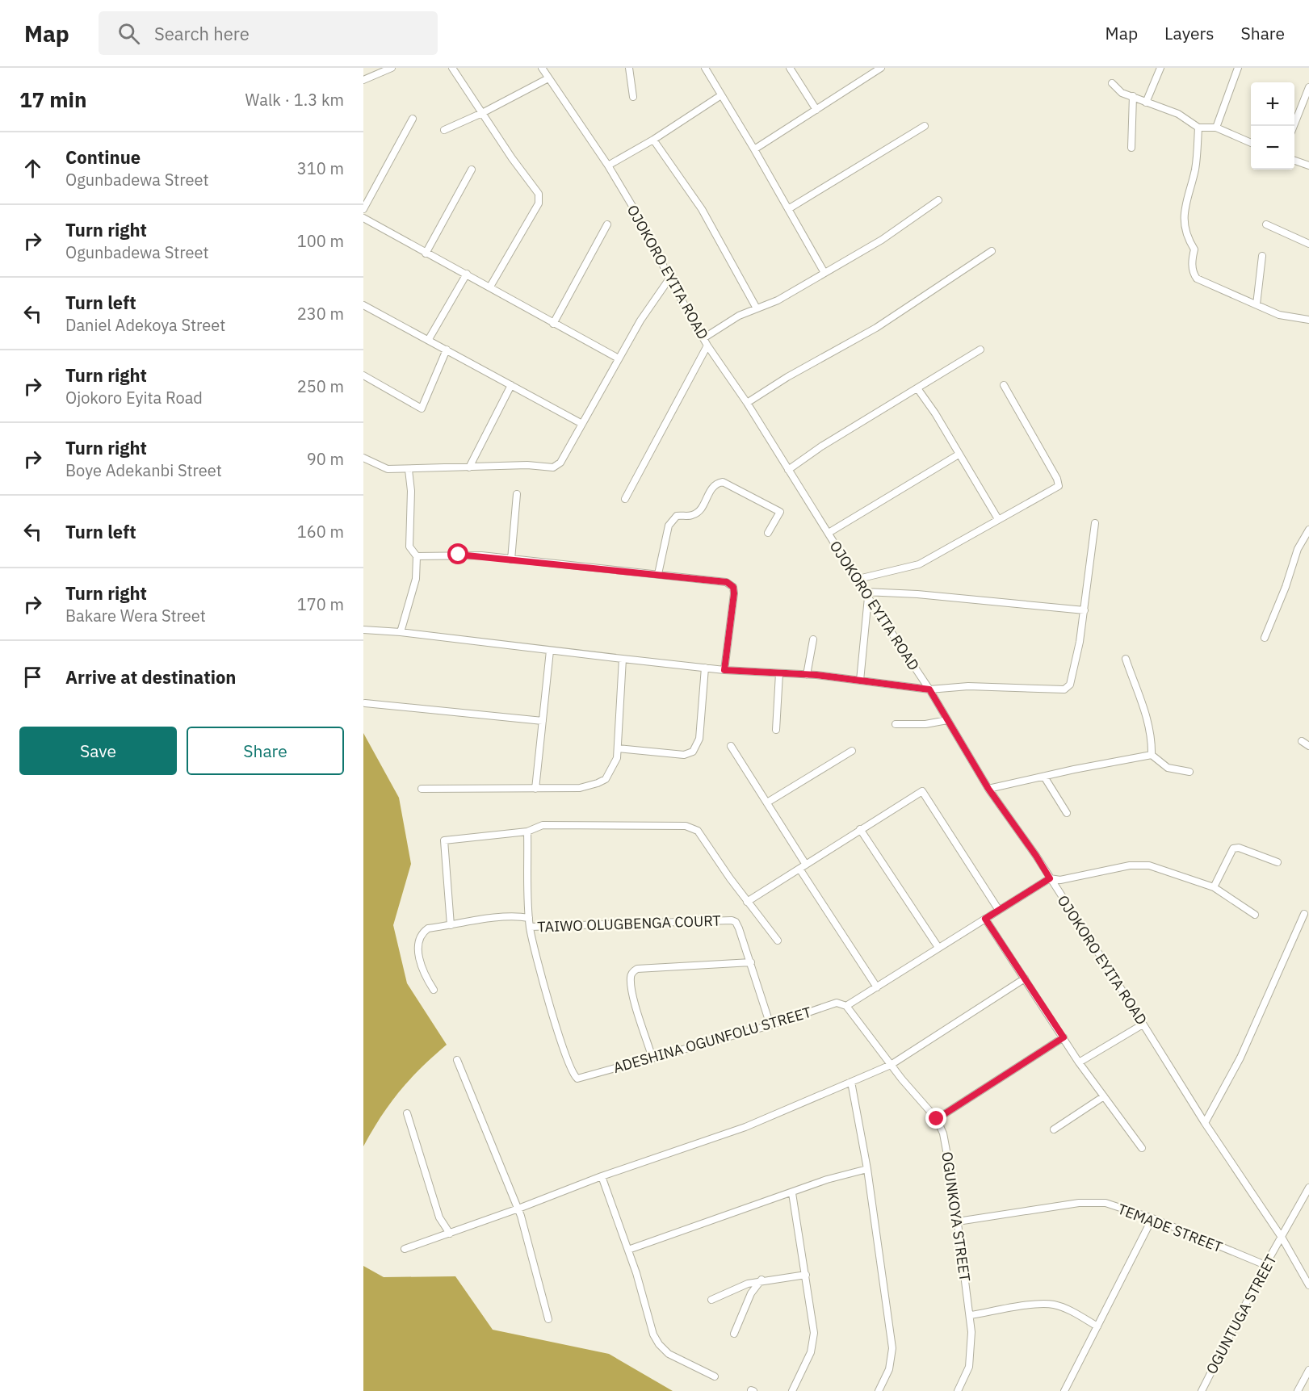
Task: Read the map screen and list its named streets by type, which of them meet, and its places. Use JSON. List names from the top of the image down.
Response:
{
  "streets": {
    "street": [
      "OJOKORO EYITA ROAD",
      "TAIWO OLUGBENGA COURT",
      "ADESHINA OGUNFOLU STREET",
      "OGUNKOYA STREET",
      "TEMADE STREET",
      "OGUNTUGA STREET"
    ]
  },
  "crossings": [
    ["OJOKORO EYITA ROAD", "OGUNTUGA STREET"],
    ["TAIWO OLUGBENGA COURT", "ADESHINA OGUNFOLU STREET"],
    ["ADESHINA OGUNFOLU STREET", "OGUNKOYA STREET"],
    ["OGUNKOYA STREET", "TEMADE STREET"],
    ["TEMADE STREET", "OGUNTUGA STREET"]
  ],
  "page": {
    "header": "Map",
    "search": "Search here",
    "nav": ["Map", "Layers", "Share"],
    "heading": ["17 min", "Walk · 1.3 km"],
    "map_buttons": ["+", "−"],
    "list": [
      ["Continue", "Ogunbadewa Street", "310 m"],
      ["Turn right", "Ogunbadewa Street", "100 m"],
      ["Turn left", "Daniel Adekoya Street", "230 m"],
      ["Turn right", "Ojokoro Eyita Road", "250 m"],
      ["Turn right", "Boye Adekanbi Street", "90 m"],
      ["Turn left", "160 m"],
      ["Turn right", "Bakare Wera Street", "170 m"],
      "Arrive at destination"
    ],
    "buttons": ["Save", "Share"]
  }
}
